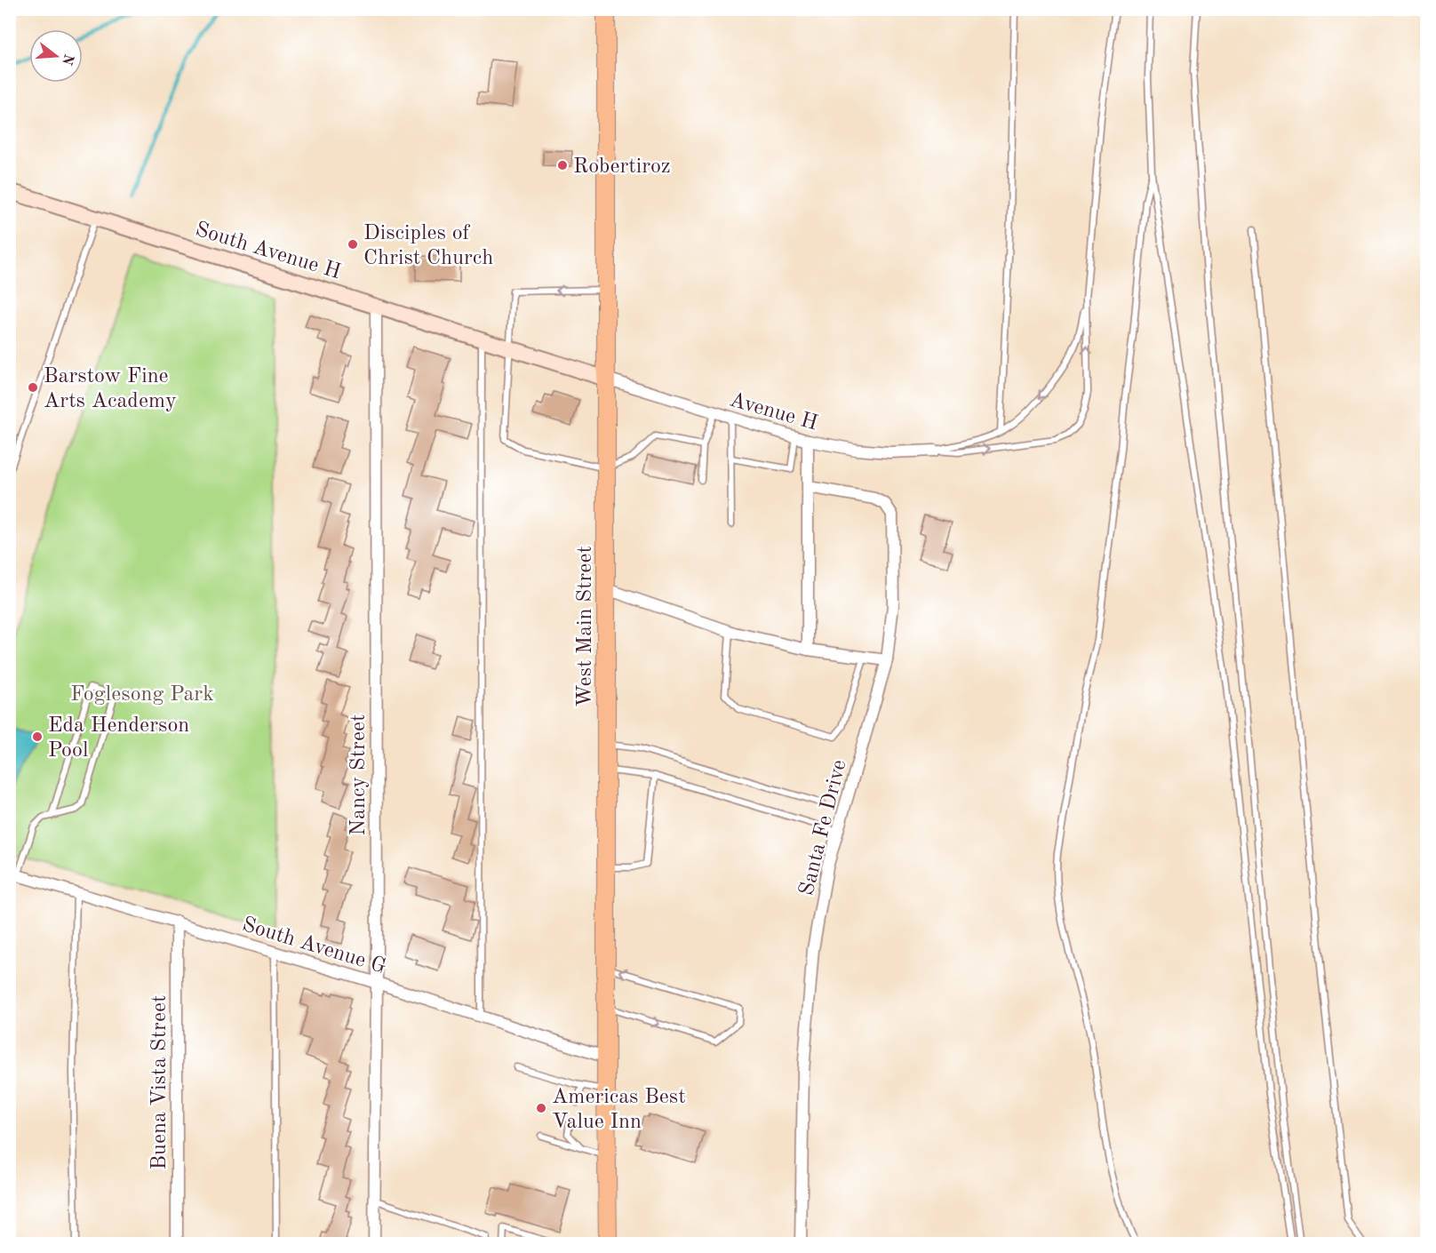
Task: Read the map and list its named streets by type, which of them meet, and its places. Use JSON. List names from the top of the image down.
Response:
{
  "streets": {
    "main road": ["West Main Street"],
    "street": [
      "South Avenue H",
      "Avenue H",
      "Nancy Street",
      "Santa Fe Drive",
      "South Avenue G",
      "Buena Vista Street"
    ]
  },
  "crossings": [
    ["South Avenue H", "Avenue H"],
    ["South Avenue H", "West Main Street"],
    ["South Avenue H", "Nancy Street"],
    ["Avenue H", "West Main Street"],
    ["West Main Street", "South Avenue G"],
    ["Nancy Street", "South Avenue G"],
    ["South Avenue G", "Buena Vista Street"]
  ],
  "parks": ["Foglesong Park"],
  "places": [
    "Robertiroz",
    "Disciples of Christ Church",
    "Barstow Fine Arts Academy",
    "Eda Henderson Pool",
    "Americas Best Value Inn"
  ],
  "north": "right"
}
